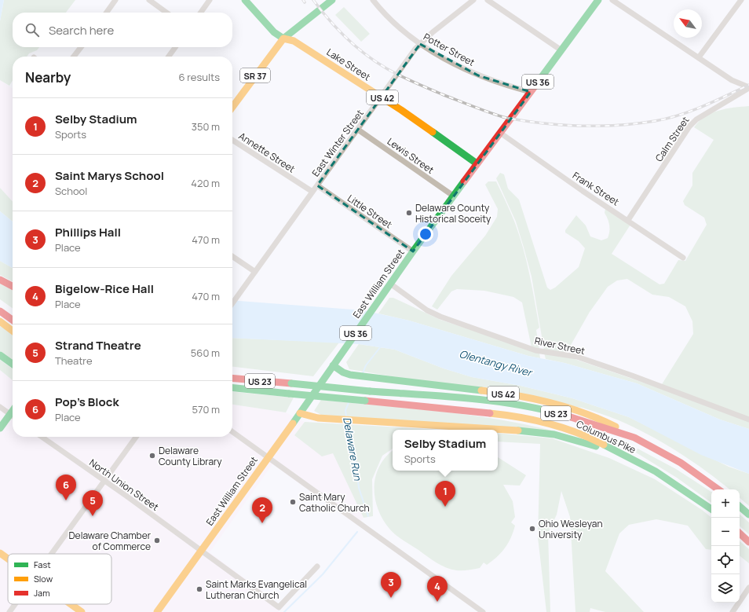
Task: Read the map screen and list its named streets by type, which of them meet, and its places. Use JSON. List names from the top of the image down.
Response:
{
  "streets": {
    "main road": [
      "Lake Street",
      "SR 37",
      "US 36",
      "US 42",
      "East William Street",
      "US 23",
      "Columbus Pike"
    ],
    "street": [
      "Potter Street",
      "Calm Street",
      "East Winter Street",
      "Annette Street",
      "Lewis Street",
      "Frank Street",
      "Little Street",
      "River Street",
      "North Union Street"
    ]
  },
  "crossings": [
    ["Potter Street", "East Winter Street"],
    ["Potter Street", "East William Street"],
    ["Lake Street", "SR 37"],
    ["Lake Street", "East Winter Street"],
    ["Lake Street", "East William Street"],
    ["US 42", "East William Street"],
    ["US 42", "Columbus Pike"],
    ["Calm Street", "Frank Street"],
    ["East Winter Street", "Annette Street"],
    ["East Winter Street", "Lewis Street"],
    ["East Winter Street", "Little Street"],
    ["Lewis Street", "East William Street"],
    ["Frank Street", "East William Street"],
    ["Little Street", "East William Street"],
    ["East William Street", "River Street"],
    ["East William Street", "North Union Street"]
  ],
  "water": ["Olentangy River", "Delaware Run"],
  "places": [
    "Delaware County Historical Soceity",
    "Delaware County Library",
    "Saint Mary Catholic Church",
    "Ohio Wesleyan University",
    "Delaware Chamber of Commerce",
    "Saint Marks Evangelical Lutheran Church"
  ],
  "legend": ["Fast", "Slow", "Jam"],
  "north": "top left",
  "page": {
    "search": "Search here",
    "heading": ["Nearby", "6 results"],
    "list": [
      {
        "mark": "1",
        "name": "Selby Stadium",
        "note": "Sports",
        "value": "350 m"
      },
      {
        "mark": "2",
        "name": "Saint Marys School",
        "note": "School",
        "value": "420 m"
      },
      {
        "mark": "3",
        "name": "Phillips Hall",
        "note": "Place",
        "value": "470 m"
      },
      {
        "mark": "4",
        "name": "Bigelow-Rice Hall",
        "note": "Place",
        "value": "470 m"
      },
      {
        "mark": "5",
        "name": "Strand Theatre",
        "note": "Theatre",
        "value": "560 m"
      },
      {
        "mark": "6",
        "name": "Pop's Block",
        "note": "Place",
        "value": "570 m"
      }
    ],
    "popup": ["Selby Stadium", "Sports"],
    "pins": [
      "6",
      "1",
      "5",
      "2",
      "3",
      "4"
    ],
    "map_buttons": ["+", "−"]
  }
}
